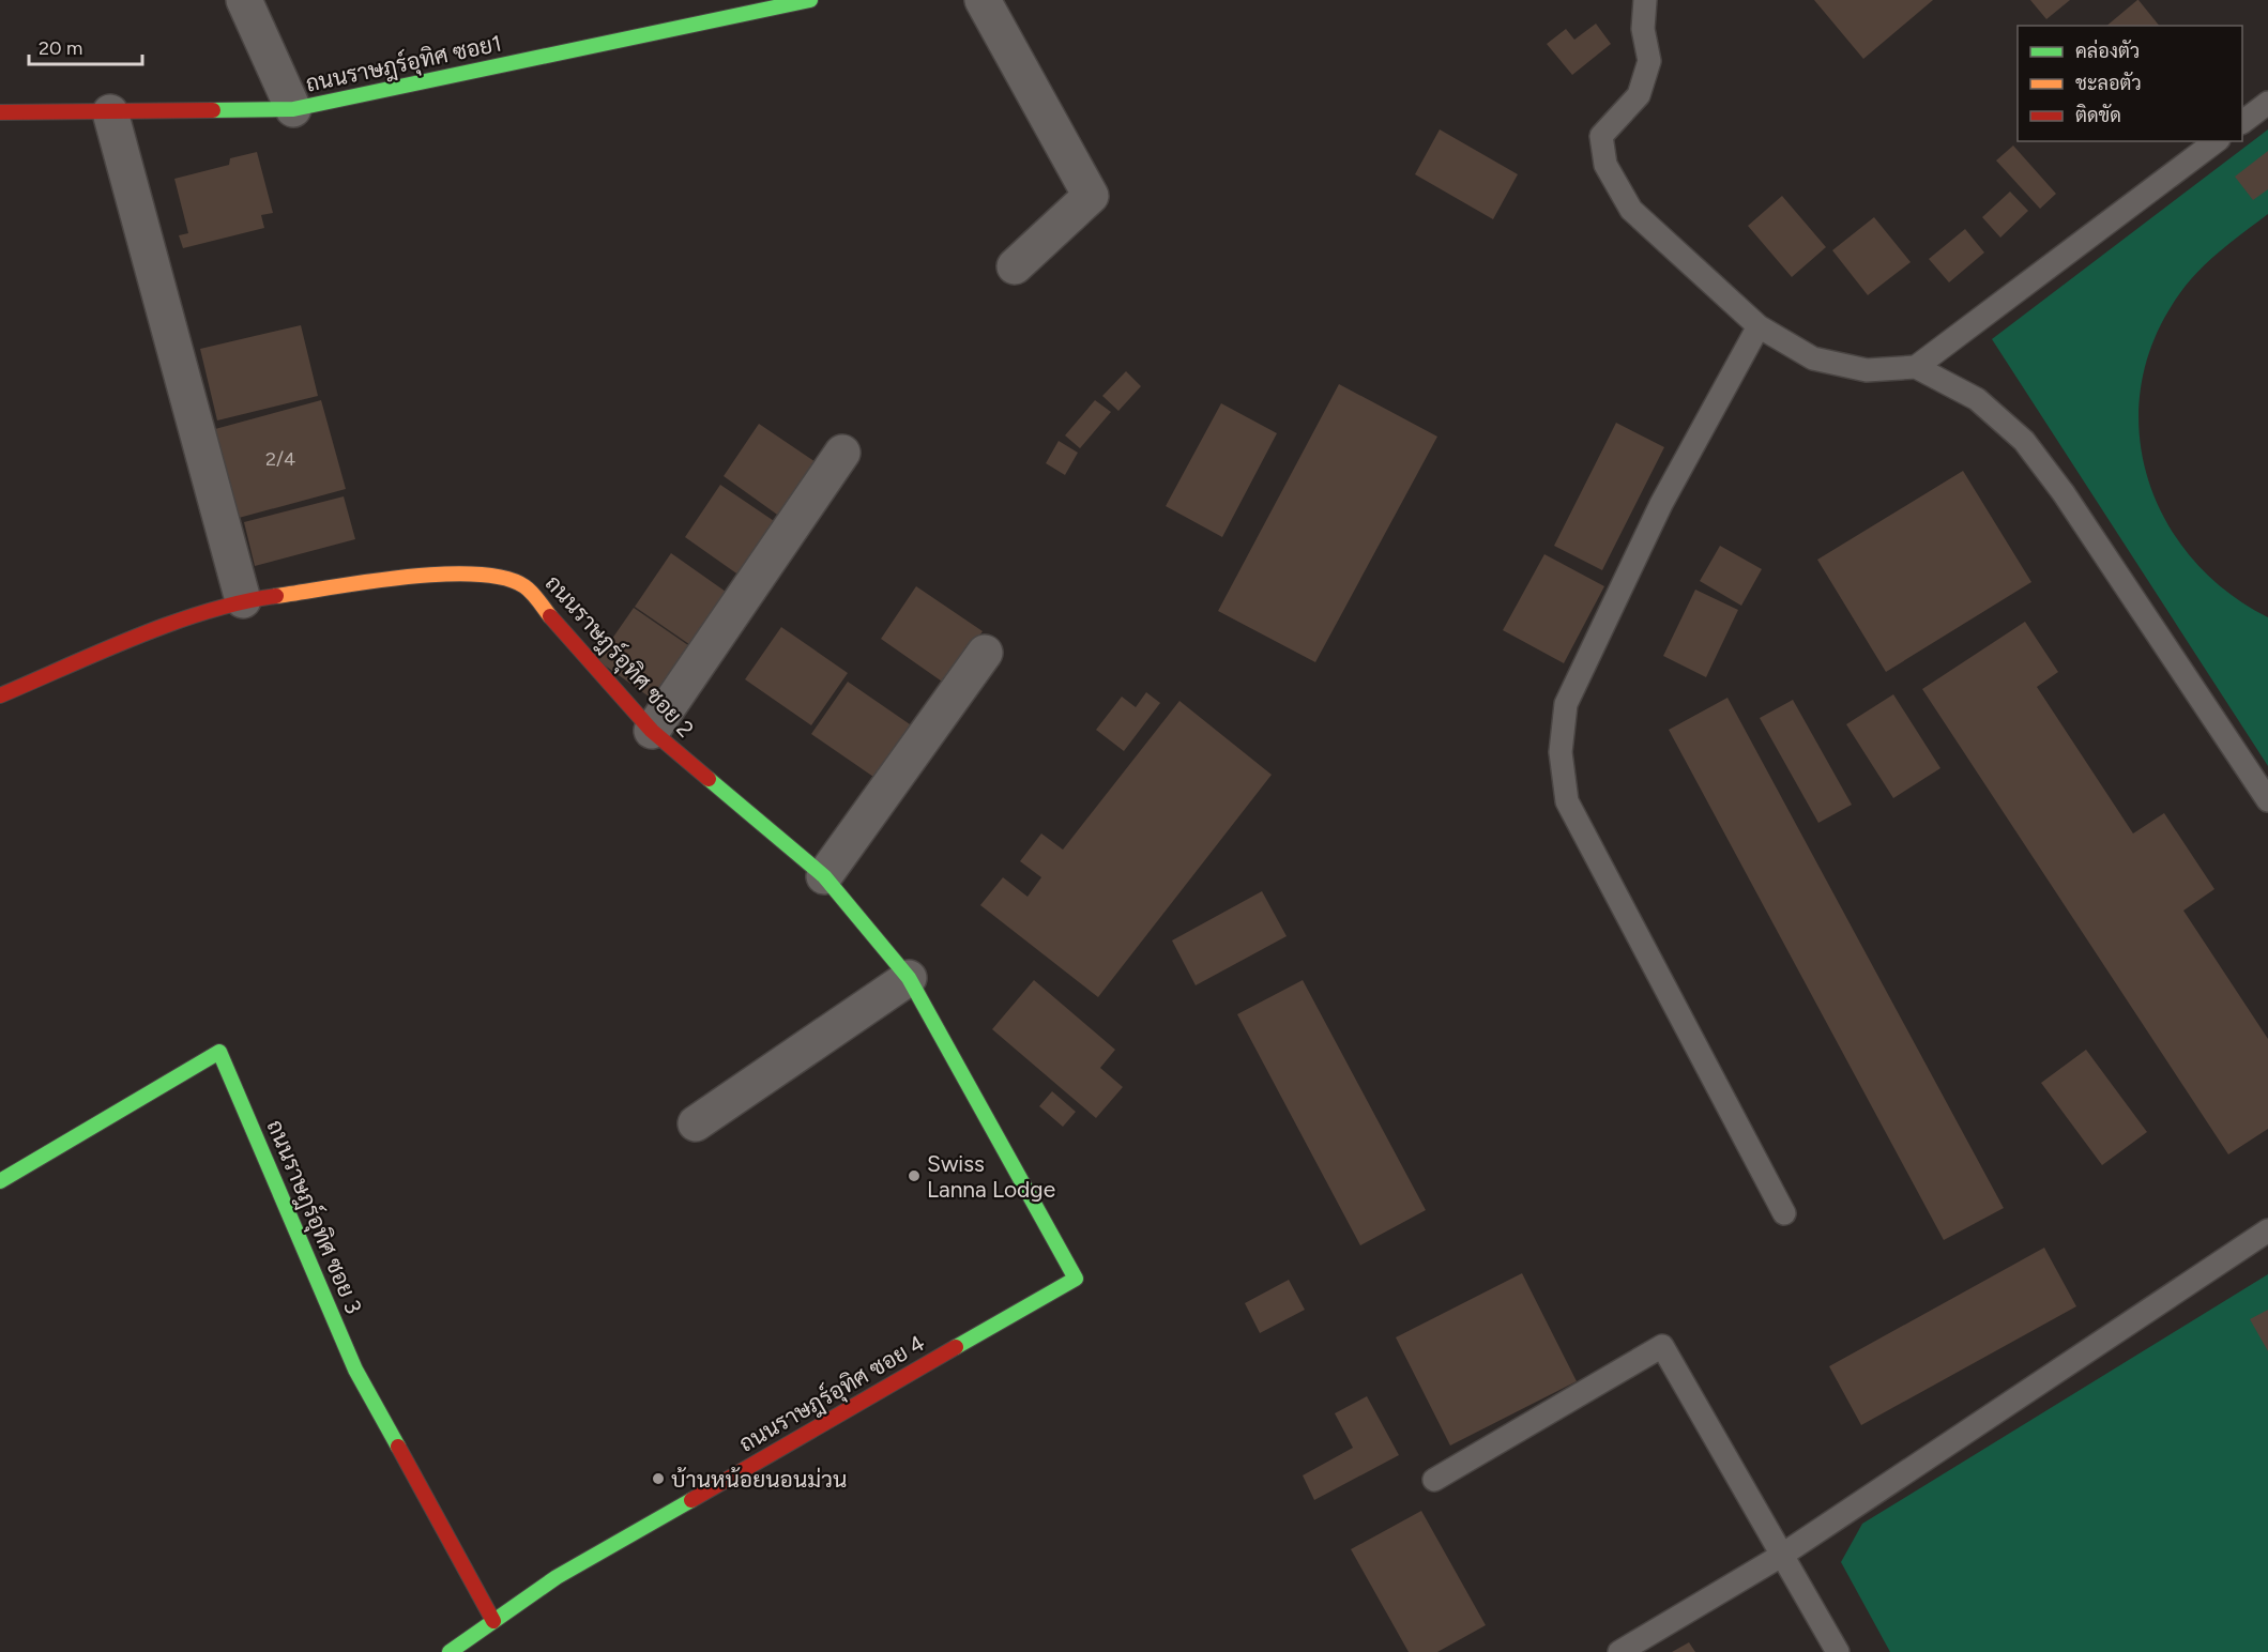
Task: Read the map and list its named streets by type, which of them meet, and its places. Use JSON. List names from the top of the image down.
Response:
{
  "streets": {
    "street": [
      "ถนนราษฎร์อุทิศ ซอย1",
      "ถนนราษฎร์อุทิศ ซอย 2",
      "ถนนราษฎร์อุทิศ ซอย 3",
      "ถนนราษฎร์อุทิศ ซอย 4"
    ]
  },
  "crossings": [
    ["ถนนราษฎร์อุทิศ ซอย 2", "ถนนราษฎร์อุทิศ ซอย 4"],
    ["ถนนราษฎร์อุทิศ ซอย 3", "ถนนราษฎร์อุทิศ ซอย 4"]
  ],
  "places": ["Swiss Lanna Lodge", "บ้านหน้อยนอนม่วน"],
  "house_numbers": ["2/4"],
  "legend": ["คล่องตัว", "ชะลอตัว", "ติดขัด"],
  "scale_bar": "20 m"
}
